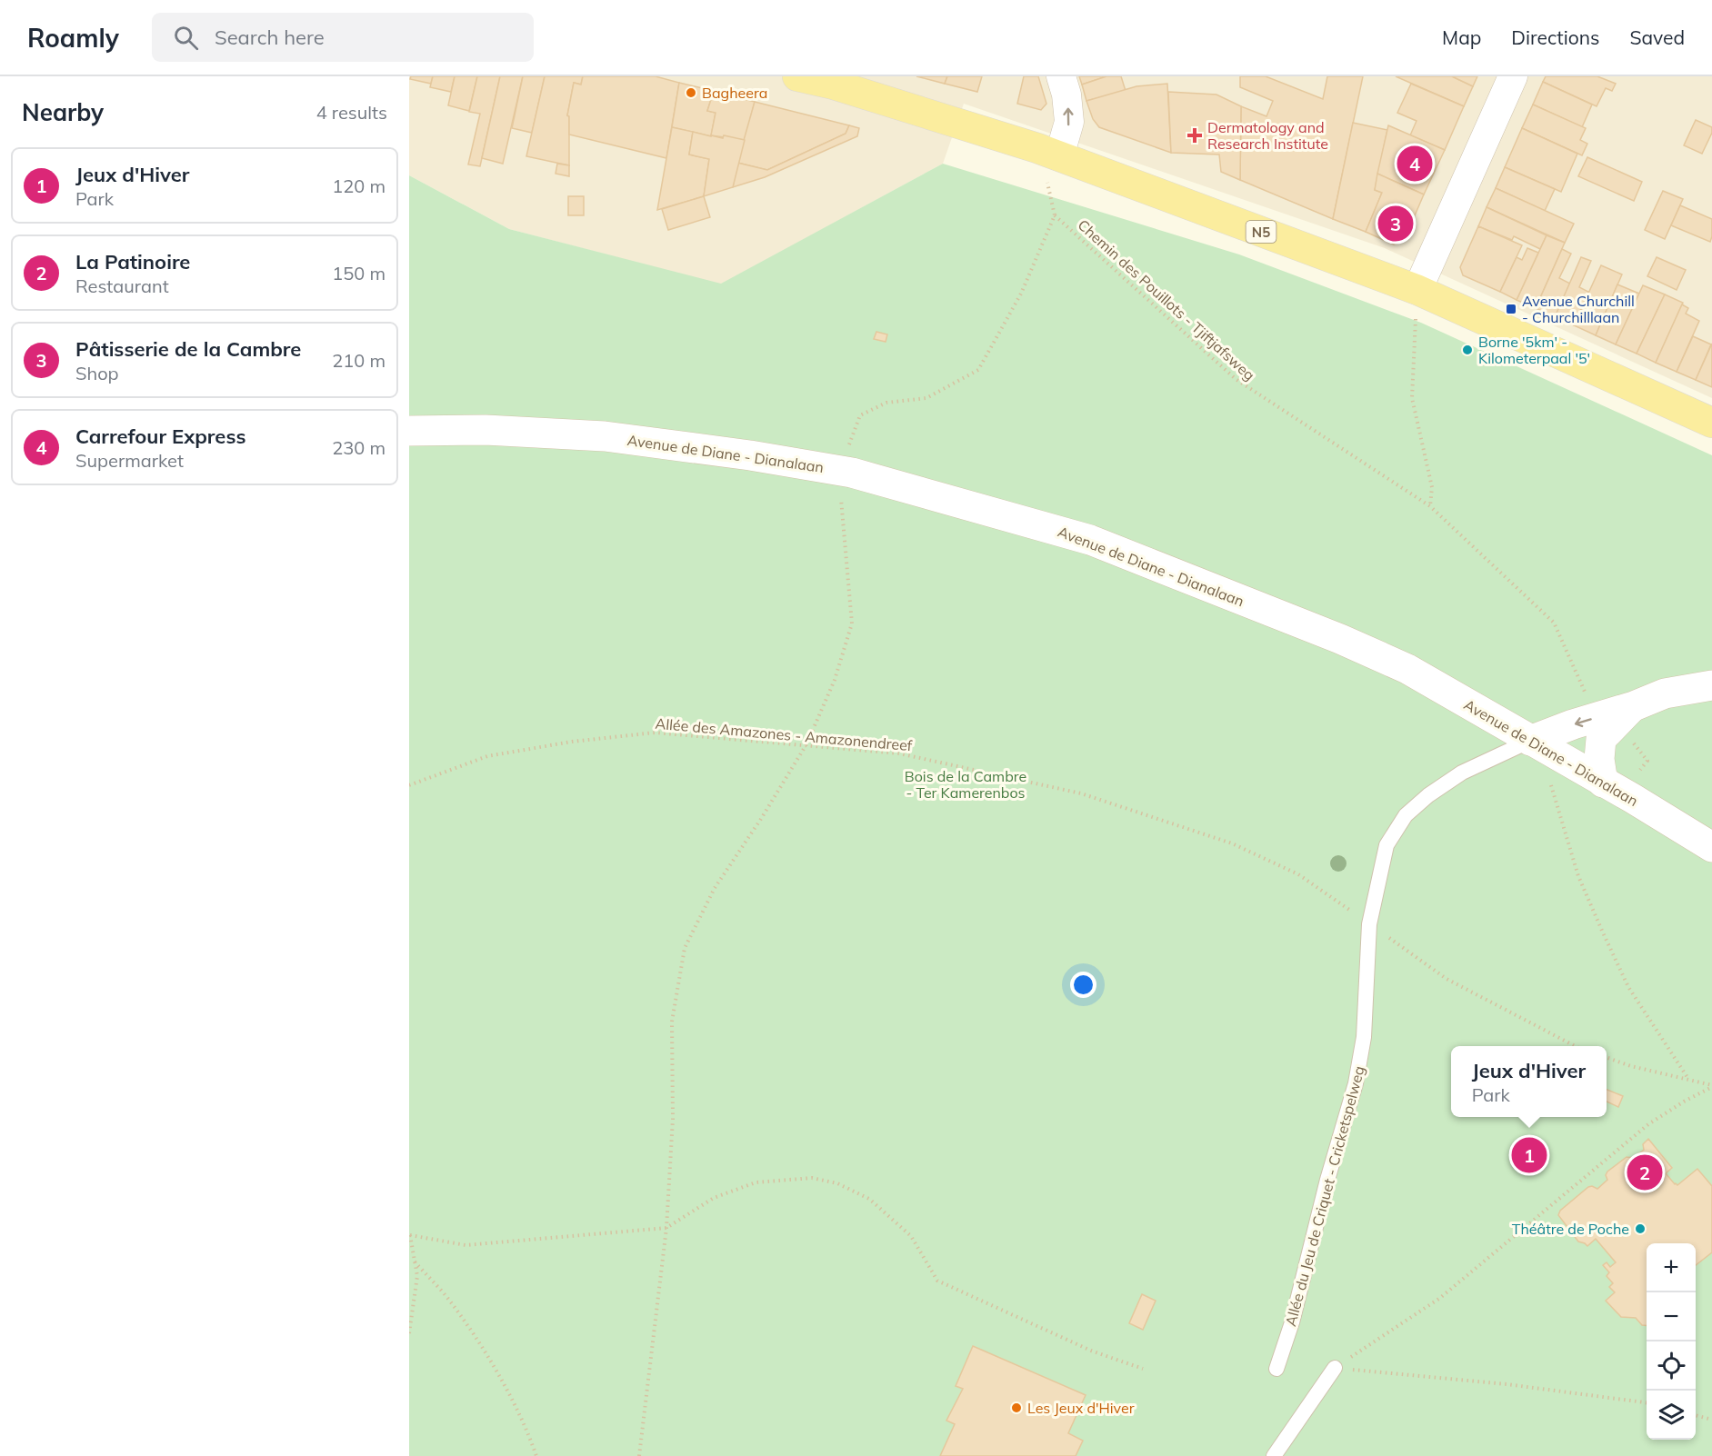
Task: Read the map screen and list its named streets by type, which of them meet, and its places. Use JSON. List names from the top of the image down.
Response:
{
  "streets": {
    "main road": ["N5"],
    "street": ["Avenue de Diane - Dianalaan"],
    "lane": ["Allée du Jeu de Criquet - Cricketspelweg"],
    "path": ["Chemin des Pouillots - Tjiftjafsweg", "Allée des Amazones - Amazonendreef"]
  },
  "crossings": [
    ["Chemin des Pouillots - Tjiftjafsweg", "Avenue de Diane - Dianalaan"],
    ["Avenue de Diane - Dianalaan", "Allée du Jeu de Criquet - Cricketspelweg"],
    ["Allée des Amazones - Amazonendreef", "Allée du Jeu de Criquet - Cricketspelweg"]
  ],
  "parks": ["Bois de la Cambre - Ter Kamerenbos"],
  "places": {
    "other": [
      "Bagheera",
      "Borne '5km' - Kilometerpaal '5'",
      "Théâtre de Poche",
      "Les Jeux d'Hiver"
    ],
    "health": ["Dermatology and Research Institute"],
    "transit": ["Avenue Churchill - Churchilllaan"]
  },
  "page": {
    "header": "Roamly",
    "search": "Search here",
    "nav": ["Map", "Directions", "Saved"],
    "heading": ["Nearby", "4 results"],
    "pins": [
      "4",
      "3",
      "1",
      "2"
    ],
    "list": [
      {
        "mark": "1",
        "name": "Jeux d'Hiver",
        "note": "Park",
        "value": "120 m"
      },
      {
        "mark": "2",
        "name": "La Patinoire",
        "note": "Restaurant",
        "value": "150 m"
      },
      {
        "mark": "3",
        "name": "Pâtisserie de la Cambre",
        "note": "Shop",
        "value": "210 m"
      },
      {
        "mark": "4",
        "name": "Carrefour Express",
        "note": "Supermarket",
        "value": "230 m"
      }
    ],
    "popup": ["Jeux d'Hiver", "Park"],
    "map_buttons": ["+", "−"]
  }
}
